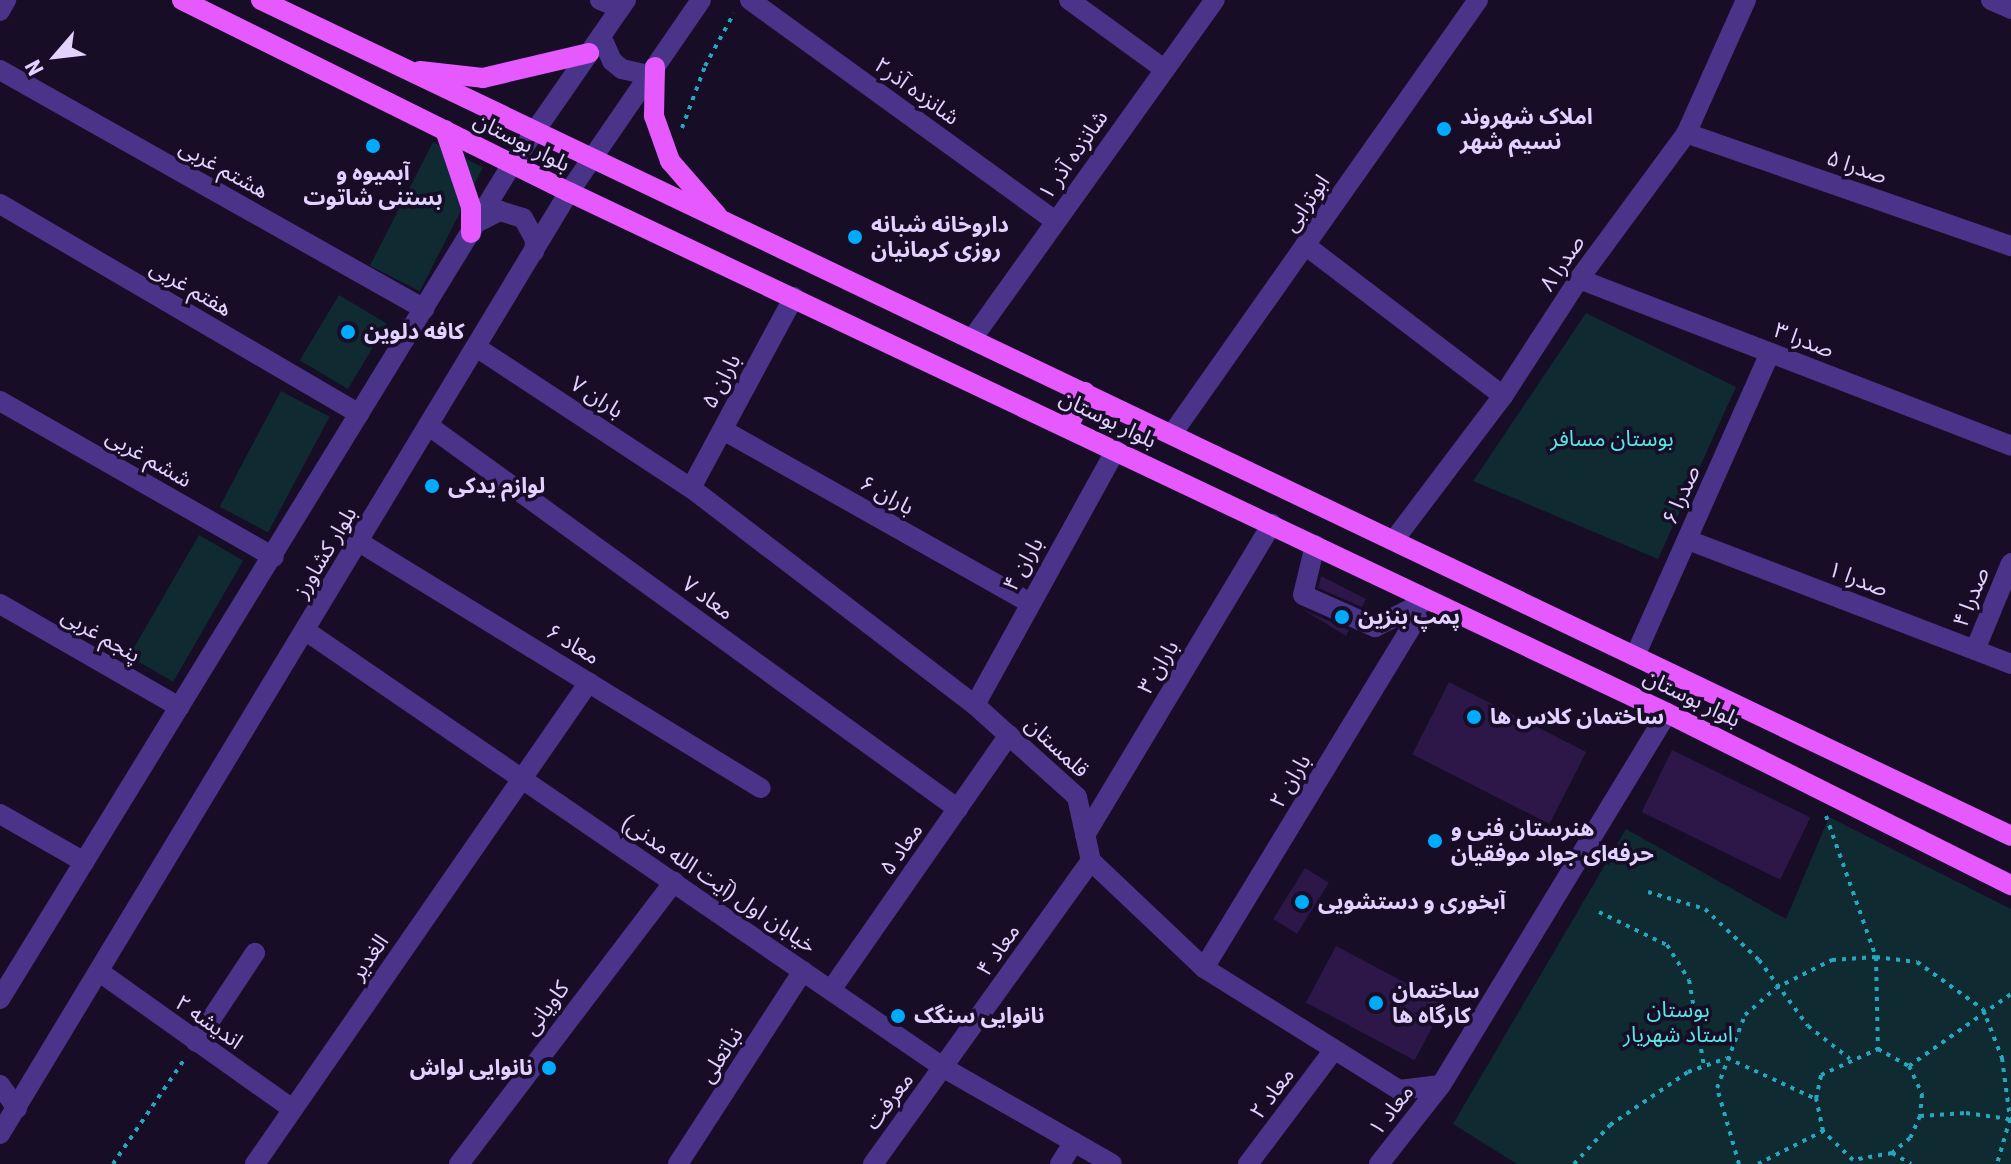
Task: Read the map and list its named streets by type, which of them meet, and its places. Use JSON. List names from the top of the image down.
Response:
{
  "streets": {
    "main road": ["بلوار بوستان"],
    "street": [
      "شانزده آذر۲",
      "شانزده آذر ۱",
      "صدرا ۵",
      "هشتم غربی",
      "ابوترابی",
      "صدرا ۸",
      "هفتم غربی",
      "صدرا ۳",
      "باران ۵",
      "باران ۷",
      "ششم غربی",
      "باران ۶",
      "صدرا ۶",
      "بلوار کشاورز",
      "باران ۴",
      "صدرا ۱",
      "صدرا ۴",
      "معاد ۷",
      "پنجم غربی",
      "معاد ۶",
      "باران ۳",
      "قلمستان",
      "باران ۲",
      "معاد ۵",
      "خیابان اول (آیت الله مدنی)",
      "معاد ۴",
      "الغدیر",
      "کاویانی",
      "اندیشه ۲",
      "نباتعلی",
      "معاد ۲",
      "معرفت",
      "معاد ۱"
    ]
  },
  "crossings": [
    ["شانزده آذر۲", "شانزده آذر ۱"],
    ["بلوار بوستان", "شانزده آذر ۱"],
    ["بلوار بوستان", "ابوترابی"],
    ["بلوار بوستان", "صدرا ۸"],
    ["بلوار بوستان", "باران ۵"],
    ["بلوار بوستان", "صدرا ۶"],
    ["بلوار بوستان", "بلوار کشاورز"],
    ["بلوار بوستان", "باران ۴"],
    ["بلوار بوستان", "باران ۳"],
    ["بلوار بوستان", "معاد ۱"],
    ["صدرا ۵", "صدرا ۸"],
    ["هشتم غربی", "بلوار کشاورز"],
    ["صدرا ۸", "صدرا ۳"],
    ["هفتم غربی", "بلوار کشاورز"],
    ["صدرا ۳", "صدرا ۶"],
    ["باران ۵", "باران ۷"],
    ["باران ۵", "باران ۶"],
    ["باران ۵", "قلمستان"],
    ["باران ۷", "بلوار کشاورز"],
    ["باران ۷", "قلمستان"],
    ["ششم غربی", "بلوار کشاورز"],
    ["باران ۶", "باران ۴"],
    ["صدرا ۶", "صدرا ۱"],
    ["بلوار کشاورز", "معاد ۷"],
    ["بلوار کشاورز", "پنجم غربی"],
    ["بلوار کشاورز", "معاد ۶"],
    ["بلوار کشاورز", "خیابان اول (آیت الله مدنی)"],
    ["بلوار کشاورز", "اندیشه ۲"],
    ["باران ۴", "قلمستان"],
    ["صدرا ۱", "صدرا ۴"],
    ["معاد ۷", "معاد ۵"],
    ["معاد ۶", "الغدیر"],
    ["باران ۳", "قلمستان"],
    ["قلمستان", "معاد ۵"],
    ["قلمستان", "معاد ۴"],
    ["معاد ۵", "خیابان اول (آیت الله مدنی)"],
    ["خیابان اول (آیت الله مدنی)", "معاد ۴"],
    ["خیابان اول (آیت الله مدنی)", "الغدیر"],
    ["خیابان اول (آیت الله مدنی)", "کاویانی"],
    ["خیابان اول (آیت الله مدنی)", "نباتعلی"],
    ["خیابان اول (آیت الله مدنی)", "معرفت"],
    ["معاد ۴", "معرفت"],
    ["الغدیر", "اندیشه ۲"]
  ],
  "parks": ["بوستان مسافر", "بوستان استاد شهریار"],
  "places": [
    "املاک شهروند نسیم شهر",
    "آبمیوه و بستنی شاتوت",
    "داروخانه شبانه روزی کرمانیان",
    "کافه دلوین",
    "لوازم یدکی",
    "پمپ بنزین",
    "ساختمان کلاس ها",
    "هنرستان فنی و حرفه‌ای جواد موفقیان",
    "آبخوری و دستشویی",
    "ساختمان کارگاه ها",
    "نانوایی سنگک",
    "نانوایی لواش"
  ],
  "north": "bottom left"
}
